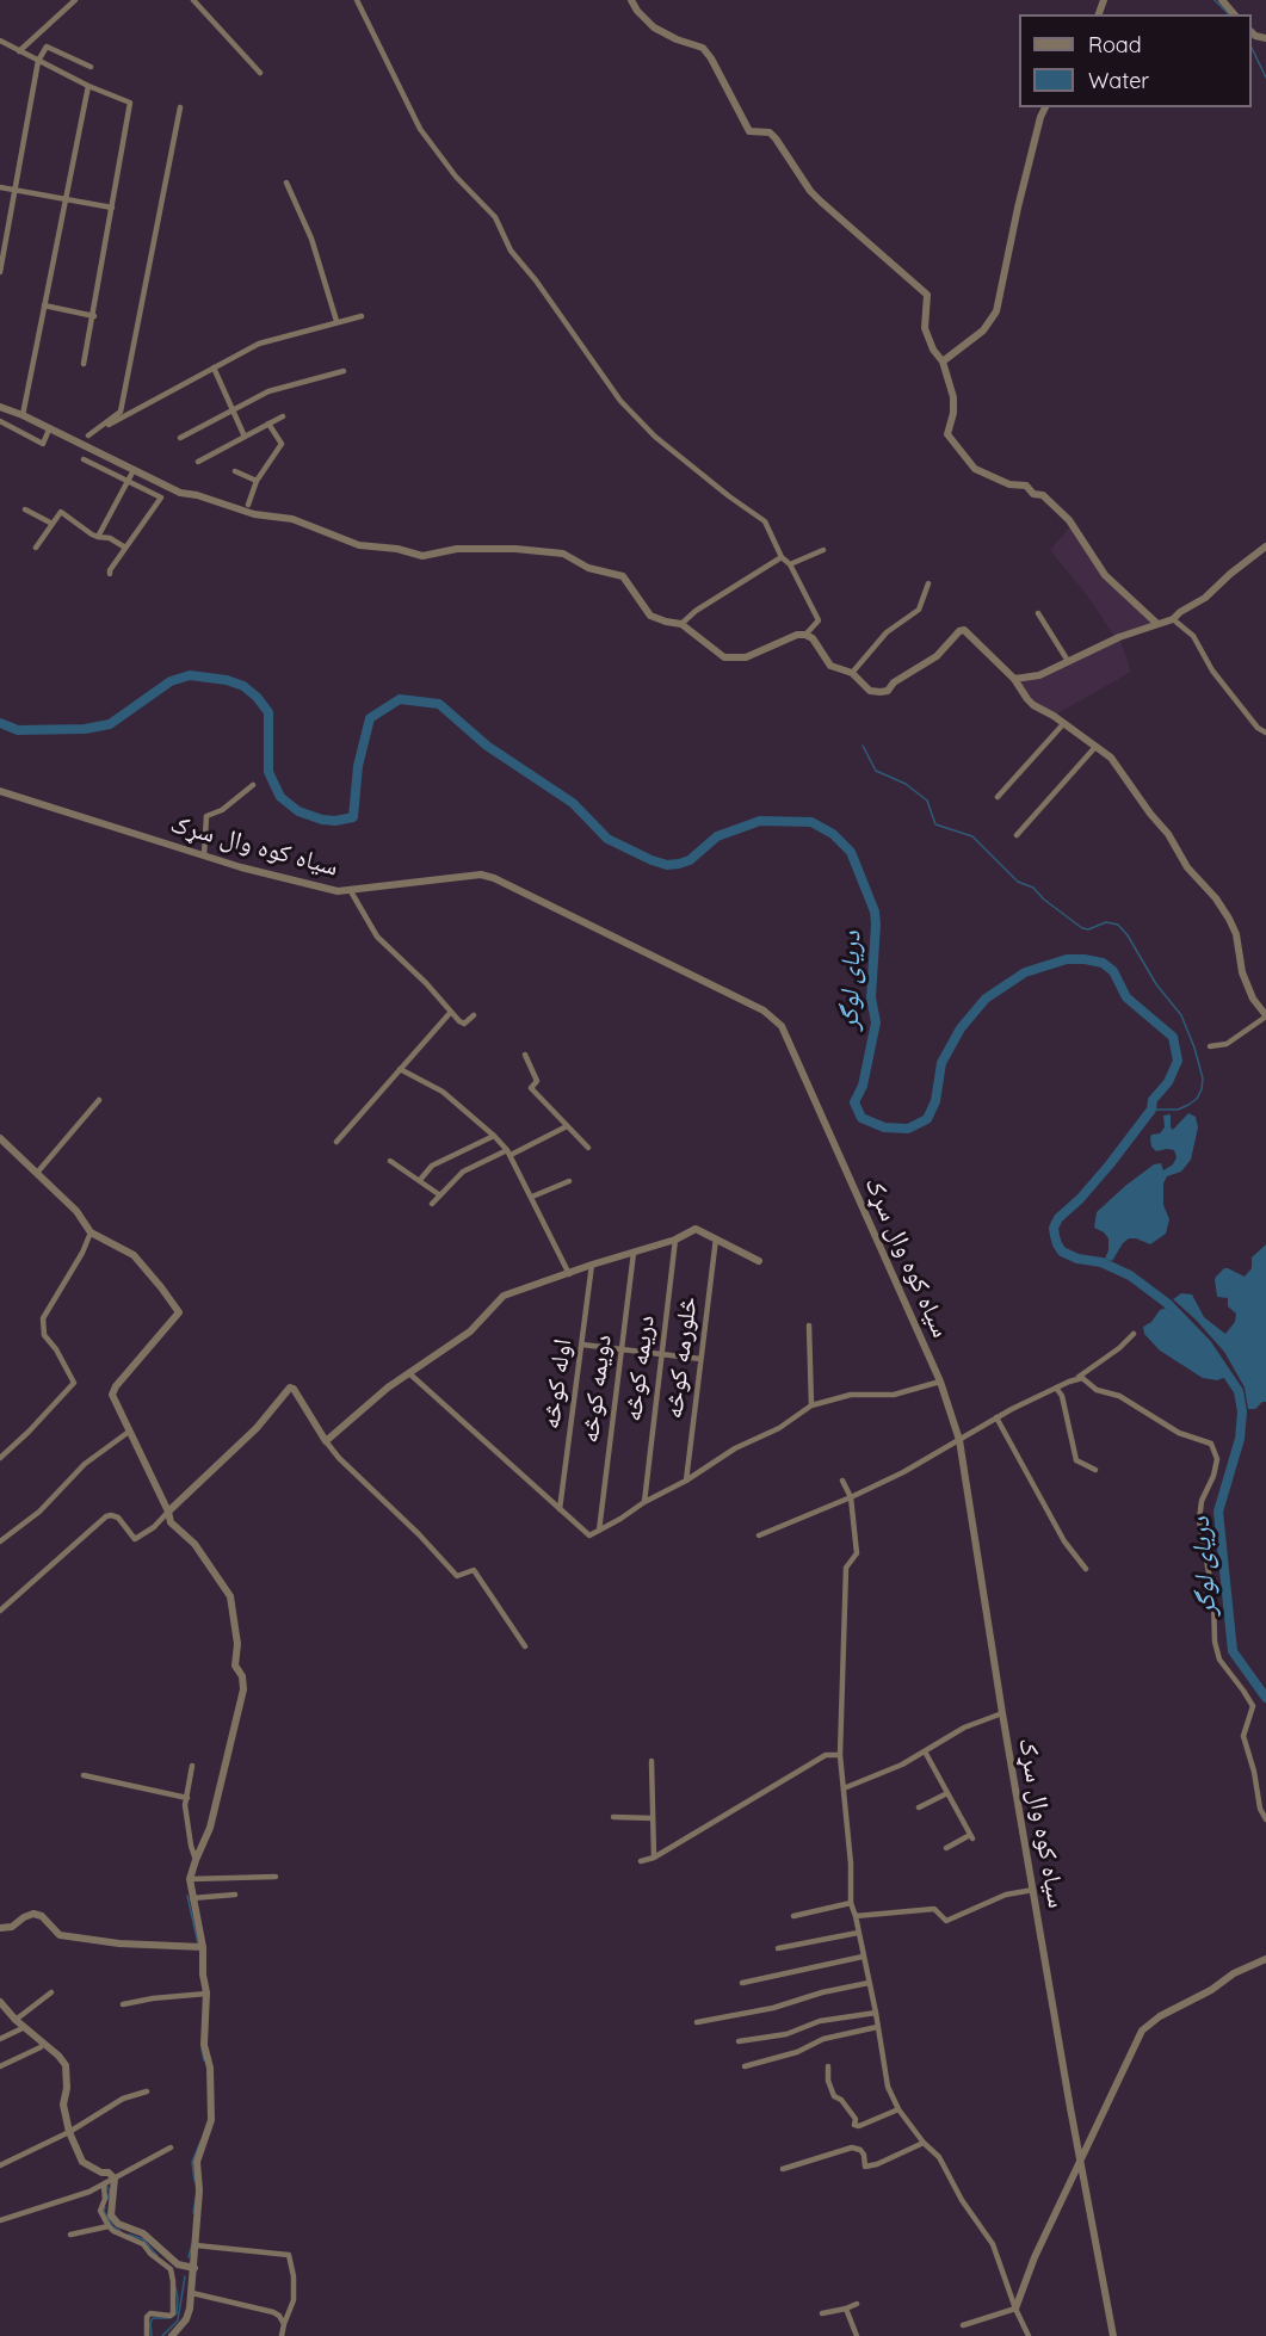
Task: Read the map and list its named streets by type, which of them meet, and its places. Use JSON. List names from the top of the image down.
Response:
{
  "streets": {
    "street": [
      "سیاه کوه وال سړک",
      "څلورمه کوڅه",
      "دریمه کوڅه",
      "اوله کوڅه",
      "دویمه کوڅه"
    ]
  },
  "water": ["دریای لوگر"],
  "legend": ["Road", "Water"]
}
